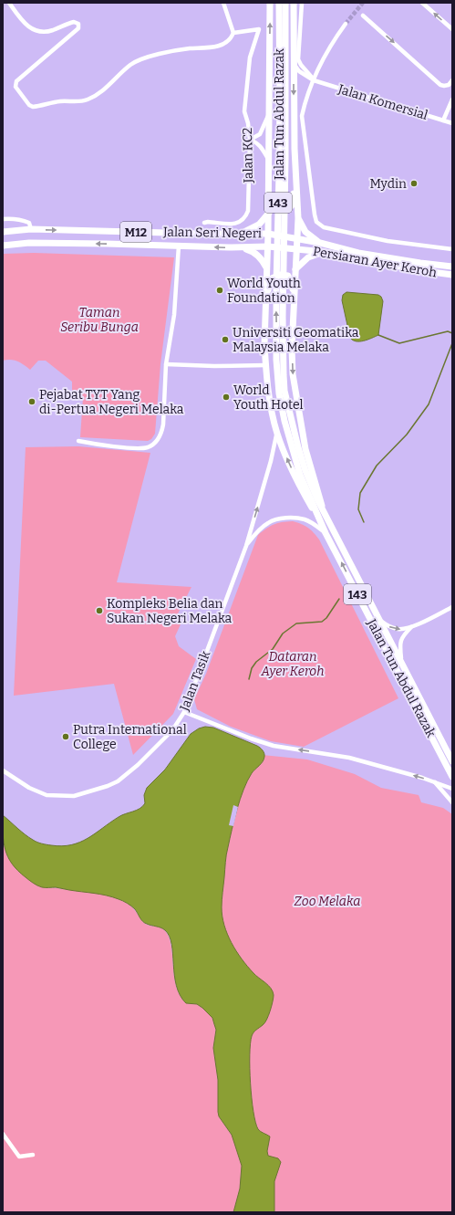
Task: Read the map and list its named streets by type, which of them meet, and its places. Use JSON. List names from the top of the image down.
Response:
{
  "streets": {
    "main road": [
      "Jalan Tun Abdul Razak",
      "143",
      "M12",
      "Jalan Seri Negeri",
      "Persiaran Ayer Keroh"
    ],
    "street": ["Jalan Komersial", "Jalan KC2", "Jalan Tasik"]
  },
  "crossings": [
    ["Jalan Tun Abdul Razak", "Jalan Tasik"],
    ["M12", "Jalan Seri Negeri"],
    ["M12", "Persiaran Ayer Keroh"]
  ],
  "parks": ["Taman Seribu Bunga", "Dataran Ayer Keroh", "Zoo Melaka"],
  "places": [
    "Mydin",
    "World Youth Foundation",
    "Universiti Geomatika Malaysia Melaka",
    "World Youth Hotel",
    "Pejabat TYT Yang di-Pertua Negeri Melaka",
    "Kompleks Belia dan Sukan Negeri Melaka",
    "Putra International College"
  ]
}
